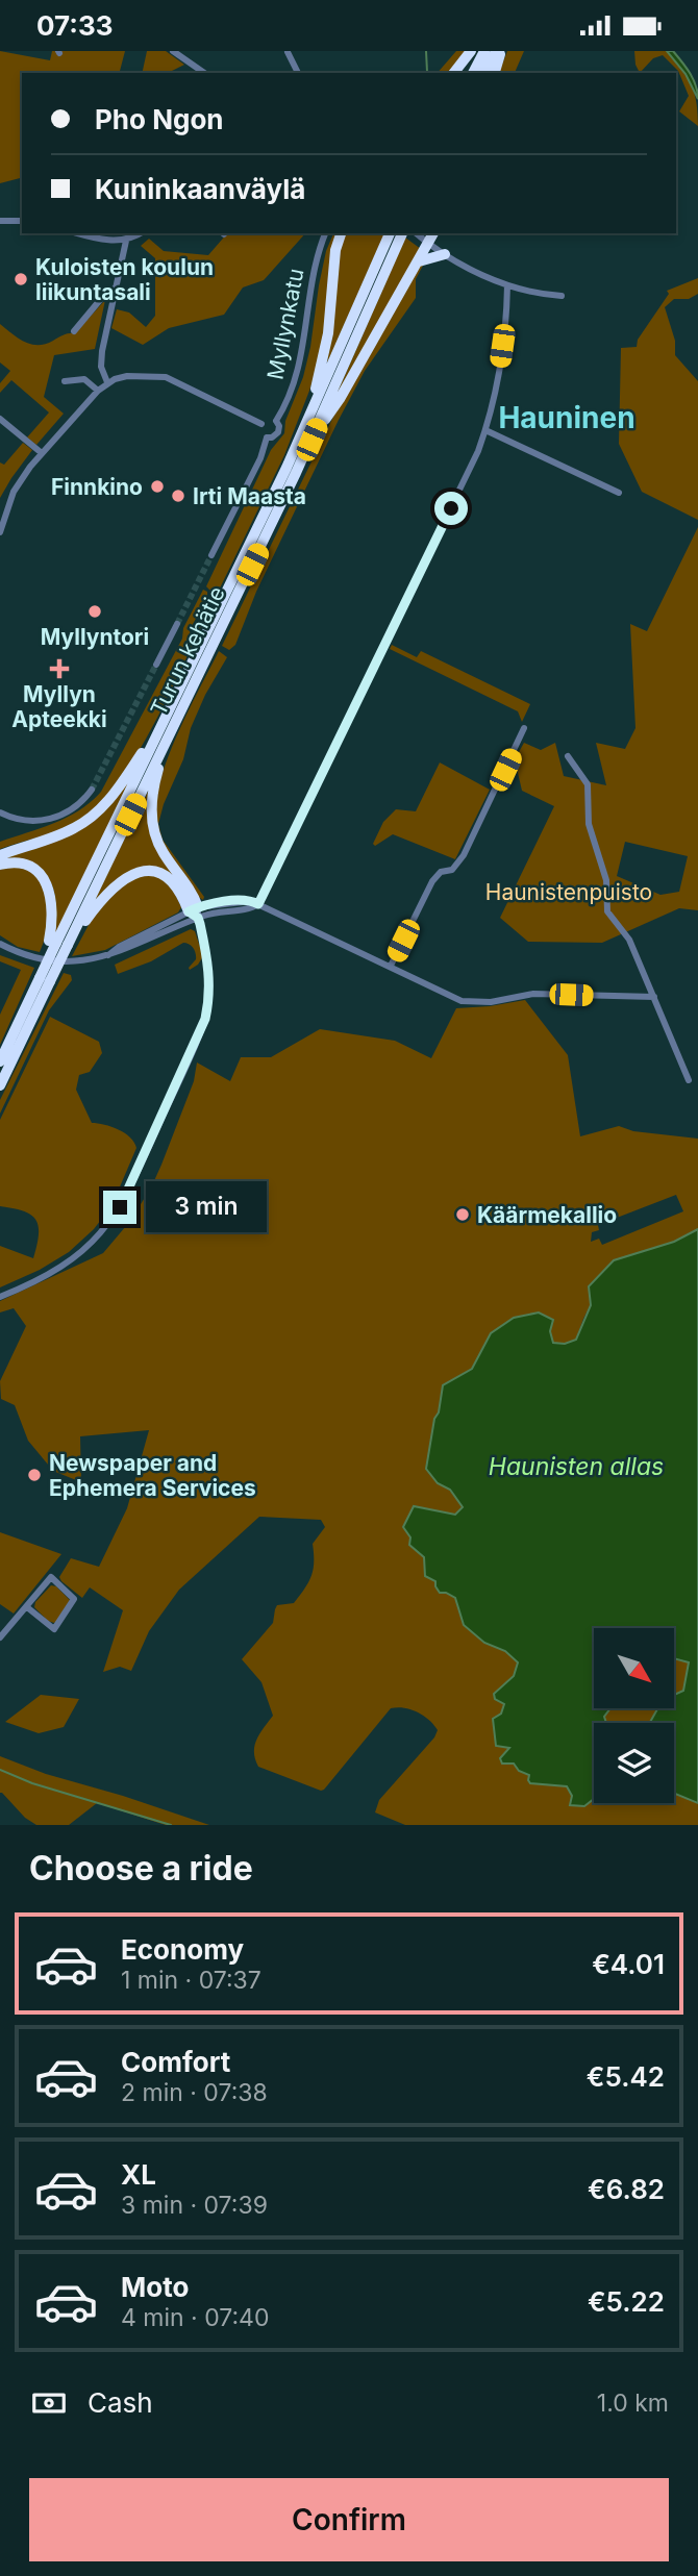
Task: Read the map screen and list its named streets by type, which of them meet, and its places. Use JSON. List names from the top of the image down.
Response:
{
  "streets": {
    "highway": ["Turun kehätie"],
    "street": ["Myllynkatu"]
  },
  "districts": ["Hauninen"],
  "water": ["Haunisten allas"],
  "parks": ["Haunistenpuisto"],
  "places": {
    "other": [
      "Kuloisten koulun liikuntasali",
      "Finnkino",
      "Irti Maasta",
      "Myllyntori",
      "Käärmekallio",
      "Newspaper and Ephemera Services"
    ],
    "health": ["Myllyn Apteekki"]
  },
  "north": "bottom right",
  "page": {
    "status": "07:33",
    "banner": ["Pho Ngon", "Kuninkaanväylä"],
    "bubble": "3 min",
    "heading": "Choose a ride",
    "list": [
      {
        "name": "Economy",
        "note": "1 min · 07:37",
        "value": "€4.01"
      },
      {
        "name": "Comfort",
        "note": "2 min · 07:38",
        "value": "€5.42"
      },
      {
        "name": "XL",
        "note": "3 min · 07:39",
        "value": "€6.82"
      },
      {
        "name": "Moto",
        "note": "4 min · 07:40",
        "value": "€5.22"
      }
    ],
    "pay": ["Cash", "1.0 km"],
    "buttons": "Confirm"
  }
}
